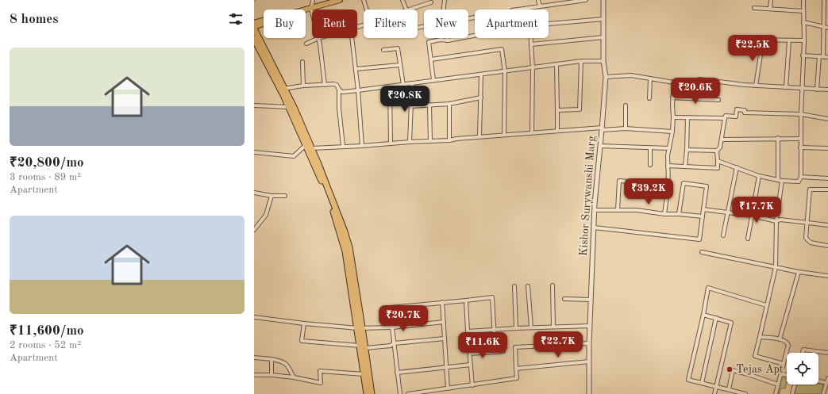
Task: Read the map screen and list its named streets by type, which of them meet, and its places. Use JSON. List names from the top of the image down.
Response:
{
  "streets": {
    "street": ["Kishor Surywanshi Marg"]
  },
  "places": ["Tejas Apt"],
  "page": {
    "heading": "8 homes",
    "chip": [
      "Buy",
      "Rent",
      "Filters",
      "New",
      "Apartment"
    ],
    "price": [
      "₹22.5K",
      "₹20.6K",
      "₹20.8K",
      "₹39.2K",
      "₹17.7K",
      "₹20.7K",
      "₹22.7K",
      "₹11.6K"
    ],
    "list": [
      {
        "name": "₹20,800/mo",
        "note": "3 rooms · 89 m² · Apartment"
      },
      {
        "name": "₹11,600/mo",
        "note": "2 rooms · 52 m² · Apartment"
      }
    ]
  }
}
